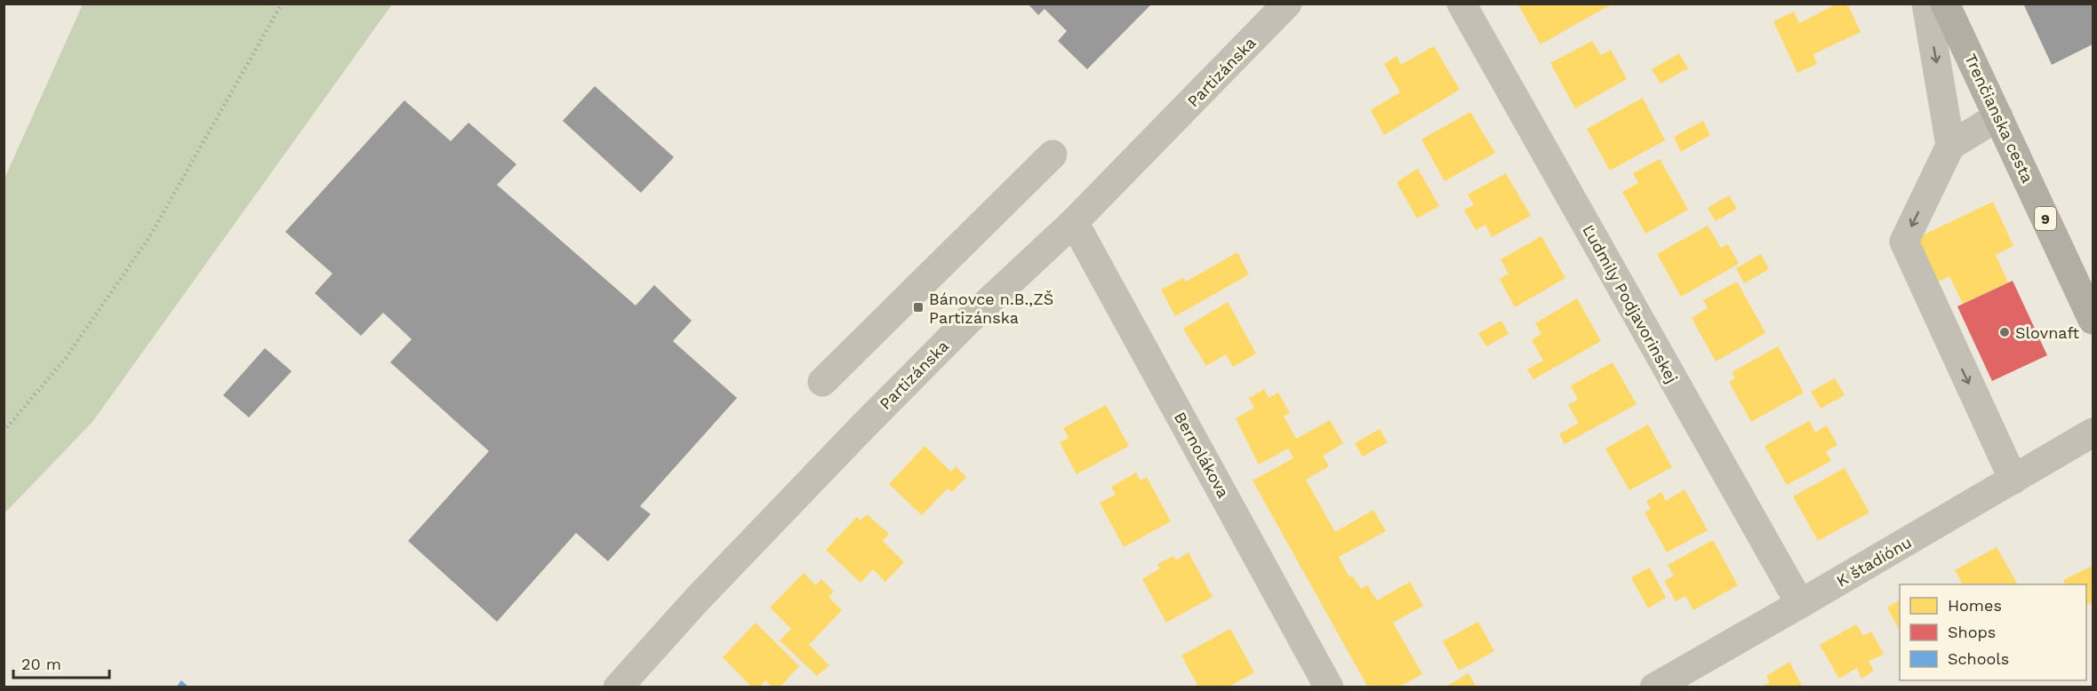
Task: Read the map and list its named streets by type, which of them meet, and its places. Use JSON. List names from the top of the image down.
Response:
{
  "streets": {
    "main road": ["Trenčianska cesta", "9"],
    "street": [
      "Partizánska",
      "Ľudmily Podjavorinskej",
      "Bernolákova",
      "K štadiónu"
    ]
  },
  "crossings": [
    ["Partizánska", "Bernolákova"],
    ["Ľudmily Podjavorinskej", "K štadiónu"]
  ],
  "places": {
    "transit": ["Bánovce n.B.,ZŠ Partizánska"],
    "other": ["Slovnaft"]
  },
  "legend": ["Homes", "Shops", "Schools"],
  "scale_bar": "20 m"
}
